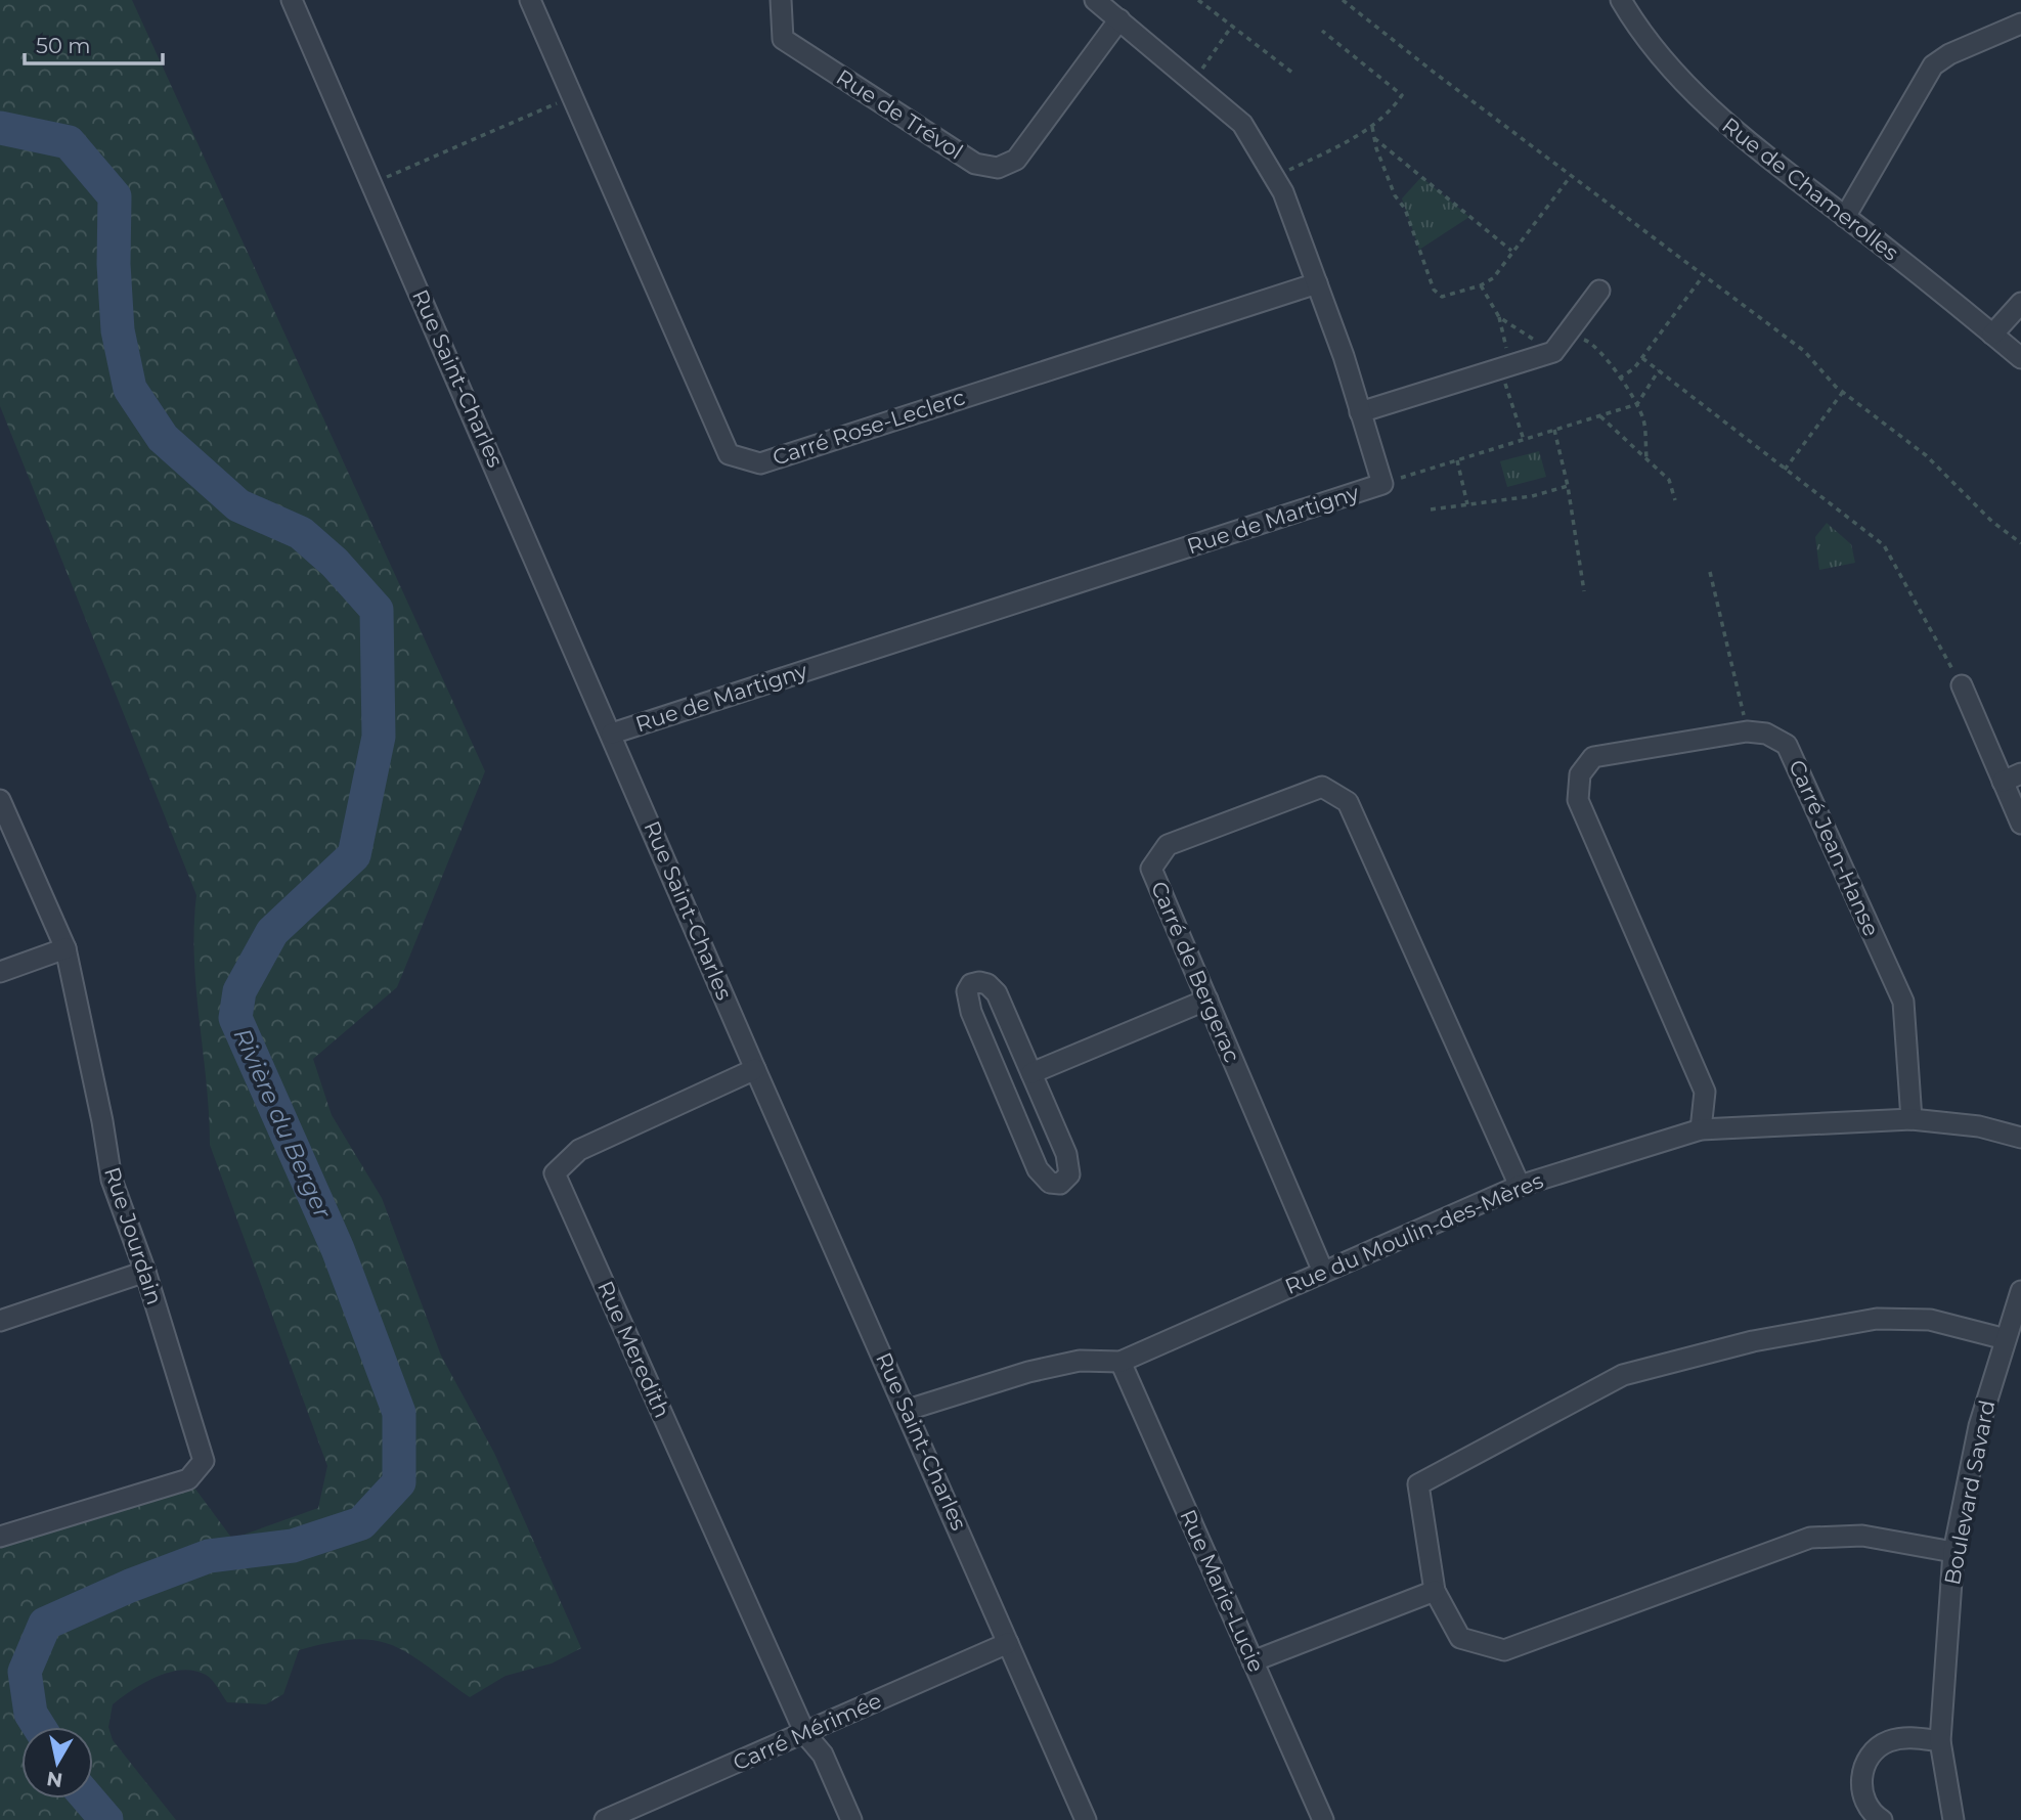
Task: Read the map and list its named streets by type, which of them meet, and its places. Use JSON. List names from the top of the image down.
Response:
{
  "streets": {
    "street": [
      "Rue de Trévol",
      "Rue de Chamerolles",
      "Rue Saint-Charles",
      "Carré Rose-Leclerc",
      "Rue de Martigny",
      "Carré Jean-Hanse",
      "Carré de Bergerac",
      "Rue du Moulin-des-Mères",
      "Rue Jourdain",
      "Rue Meredith",
      "Boulevard Savard",
      "Rue Marie-Lucie",
      "Carré Mérimée"
    ]
  },
  "crossings": [
    ["Rue de Trévol", "Rue de Martigny"],
    ["Rue Saint-Charles", "Rue de Martigny"],
    ["Rue Saint-Charles", "Rue du Moulin-des-Mères"],
    ["Rue Saint-Charles", "Rue Meredith"],
    ["Rue Saint-Charles", "Carré Mérimée"],
    ["Carré Rose-Leclerc", "Rue de Martigny"],
    ["Carré Jean-Hanse", "Rue du Moulin-des-Mères"],
    ["Carré de Bergerac", "Rue du Moulin-des-Mères"],
    ["Rue du Moulin-des-Mères", "Rue Marie-Lucie"],
    ["Rue Meredith", "Carré Mérimée"]
  ],
  "water": ["Rivière du Berger"],
  "scale_bar": "50 m",
  "north": "bottom"
}
